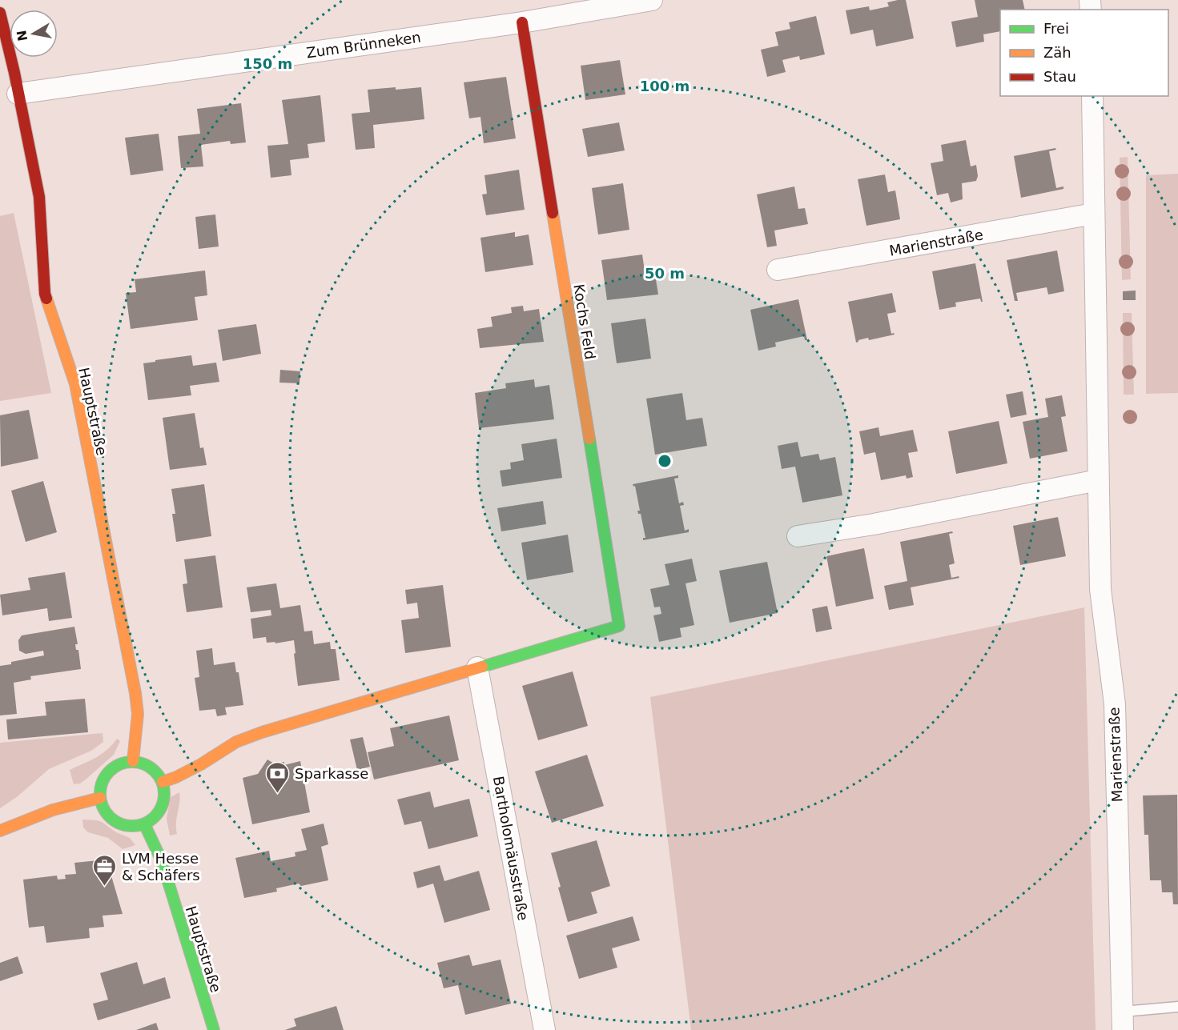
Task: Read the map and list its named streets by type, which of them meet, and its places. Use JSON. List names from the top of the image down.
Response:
{
  "streets": {
    "main road": ["Kochs Feld", "Hauptstraße"],
    "street": ["Zum Brünneken", "Marienstraße", "Bartholomäusstraße"]
  },
  "crossings": [
    ["Zum Brünneken", "Kochs Feld"],
    ["Zum Brünneken", "Hauptstraße"],
    ["Kochs Feld", "Bartholomäusstraße"]
  ],
  "places": {
    "bank": ["Sparkasse"],
    "office": ["LVM Hesse & Schäfers"]
  },
  "legend": ["Frei", "Zäh", "Stau"],
  "north": "left",
  "rings": ["150 m", "100 m", "50 m"]
}
